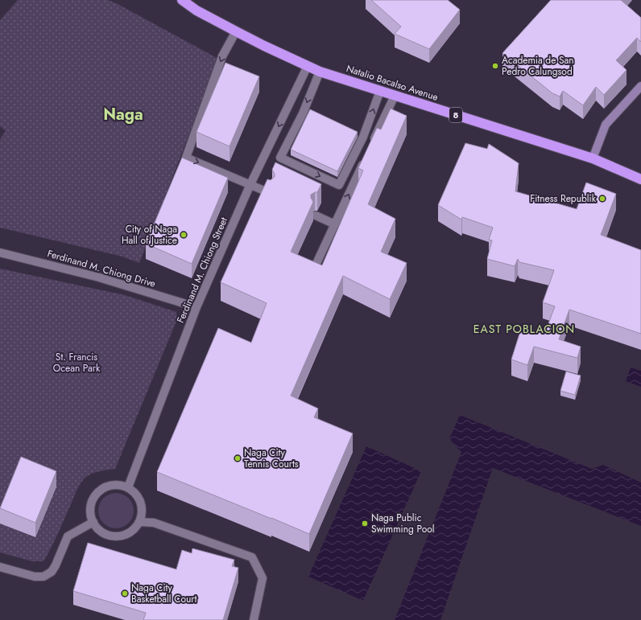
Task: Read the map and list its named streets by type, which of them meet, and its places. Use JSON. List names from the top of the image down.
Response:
{
  "streets": {
    "highway": ["Natalio Bacalso Avenue", "8"],
    "lane": ["Ferdinand M. Chiong Drive", "Ferdinand M. Chiong Street"]
  },
  "crossings": [
    ["Natalio Bacalso Avenue", "Ferdinand M. Chiong Street"],
    ["Ferdinand M. Chiong Drive", "Ferdinand M. Chiong Street"]
  ],
  "districts": ["Naga", "EAST POBLACION"],
  "parks": ["St. Francis Ocean Park"],
  "places": [
    "Academia de San Pedro Calungsod",
    "Fitness Republik",
    "City of Naga Hall of Justice",
    "Naga City Tennis Courts",
    "Naga Public Swimming Pool",
    "Naga City Basketball Court"
  ]
}
